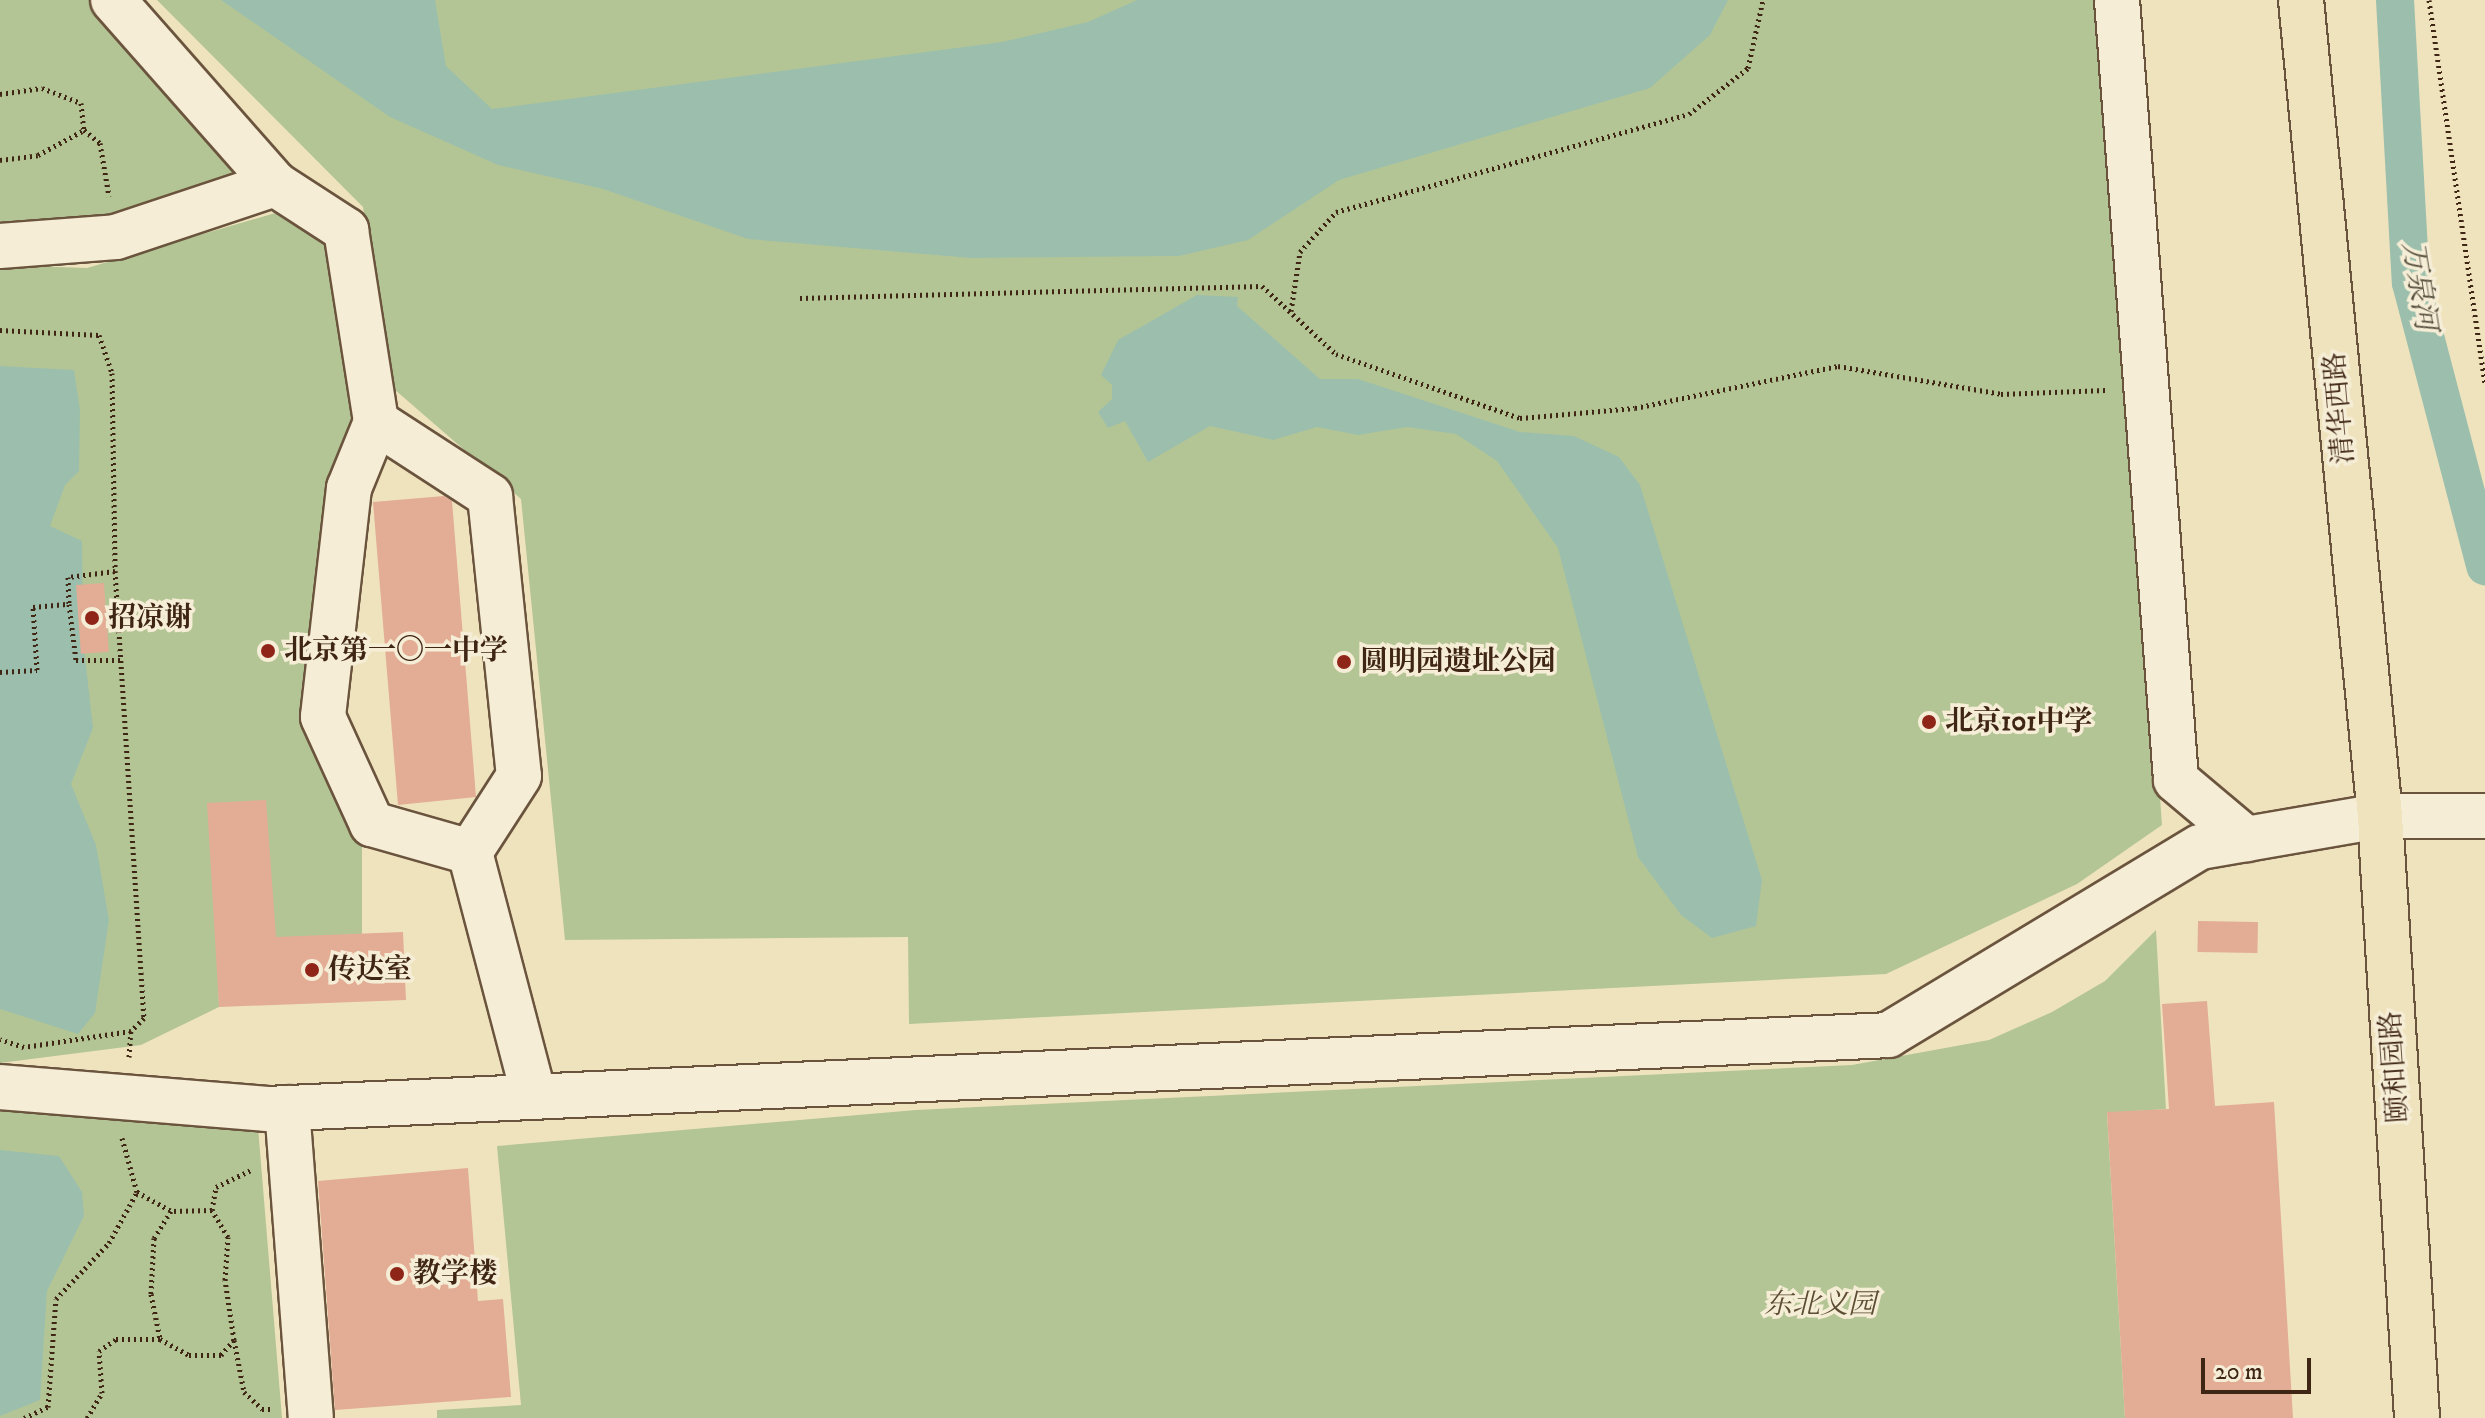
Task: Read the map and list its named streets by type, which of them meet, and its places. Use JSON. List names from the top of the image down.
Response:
{
  "streets": {
    "main road": ["清华西路", "颐和园路"]
  },
  "crossings": [
    ["清华西路", "颐和园路"]
  ],
  "water": ["万泉河"],
  "parks": ["东北义园"],
  "places": [
    "招凉谢",
    "北京第一〇一中学",
    "圆明园遗址公园",
    "北京101中学",
    "传达室",
    "教学楼"
  ],
  "scale_bar": "20 m"
}
